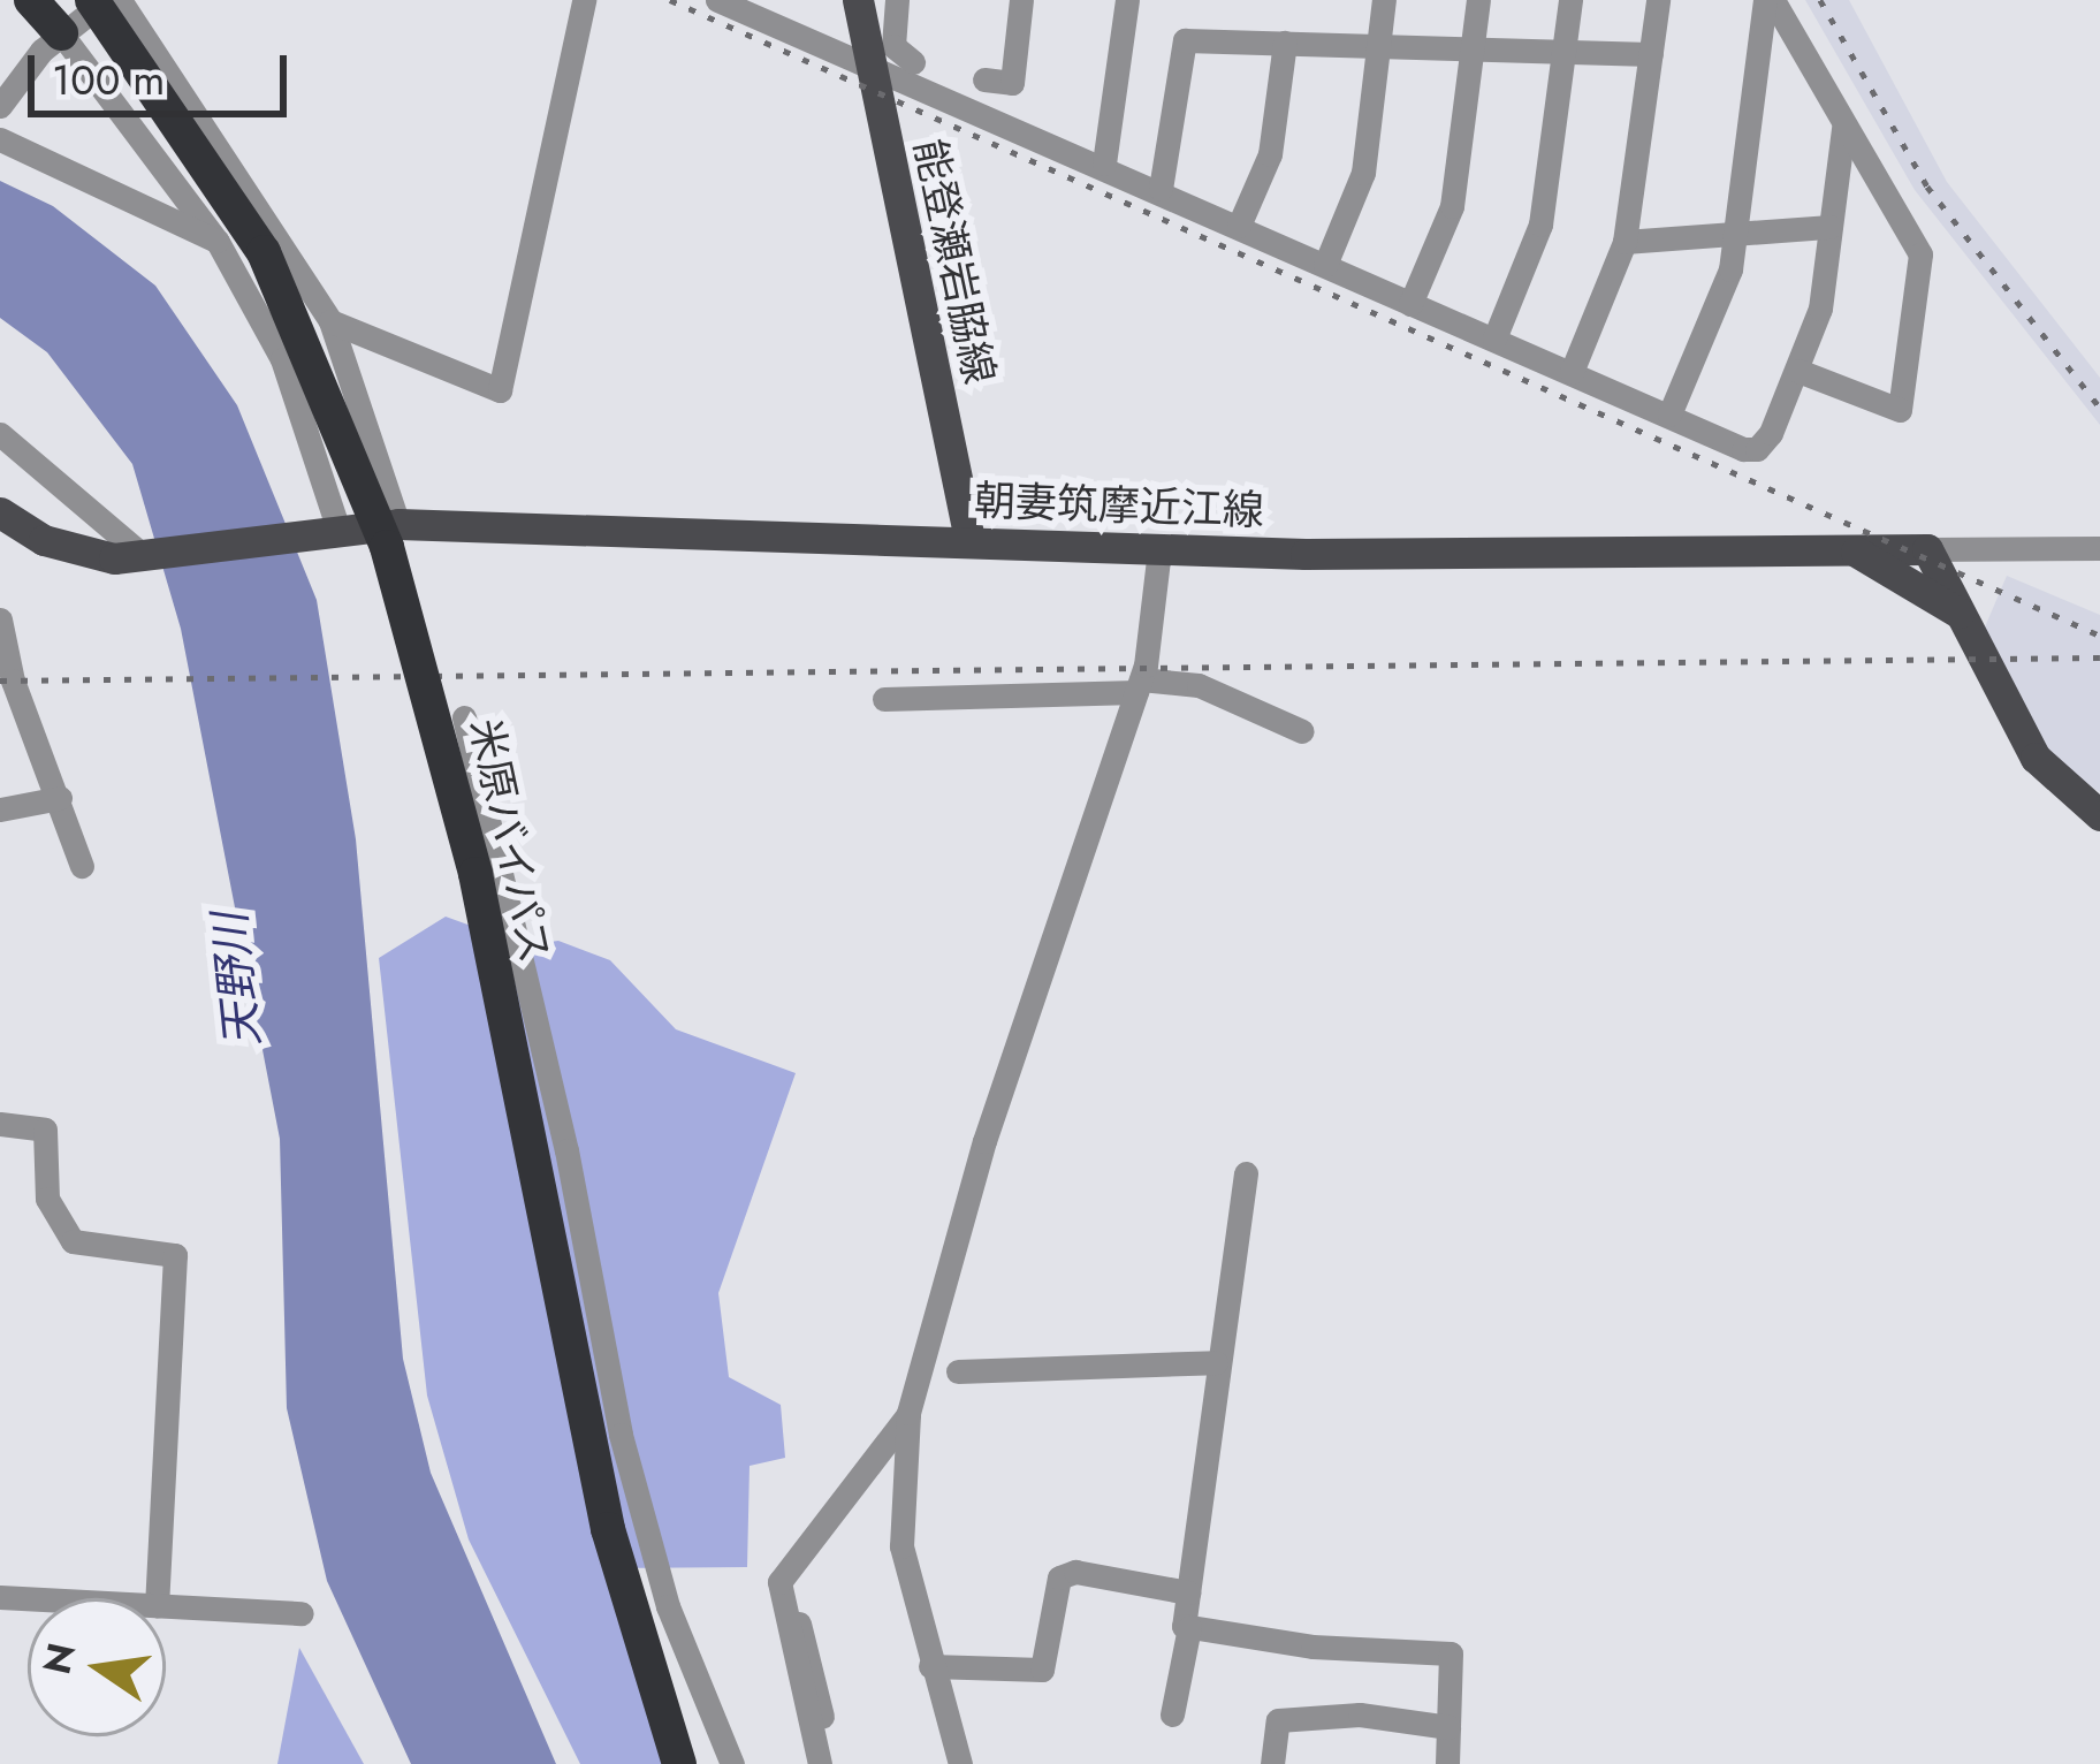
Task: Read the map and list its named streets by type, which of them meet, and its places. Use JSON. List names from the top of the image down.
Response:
{
  "streets": {
    "highway": ["米原バイパス"],
    "main road": ["能登瀬岩脇線", "朝妻筑摩近江線"]
  },
  "crossings": [
    ["能登瀬岩脇線", "朝妻筑摩近江線"]
  ],
  "water": ["天野川"],
  "scale_bar": "100 m",
  "north": "left"
}
